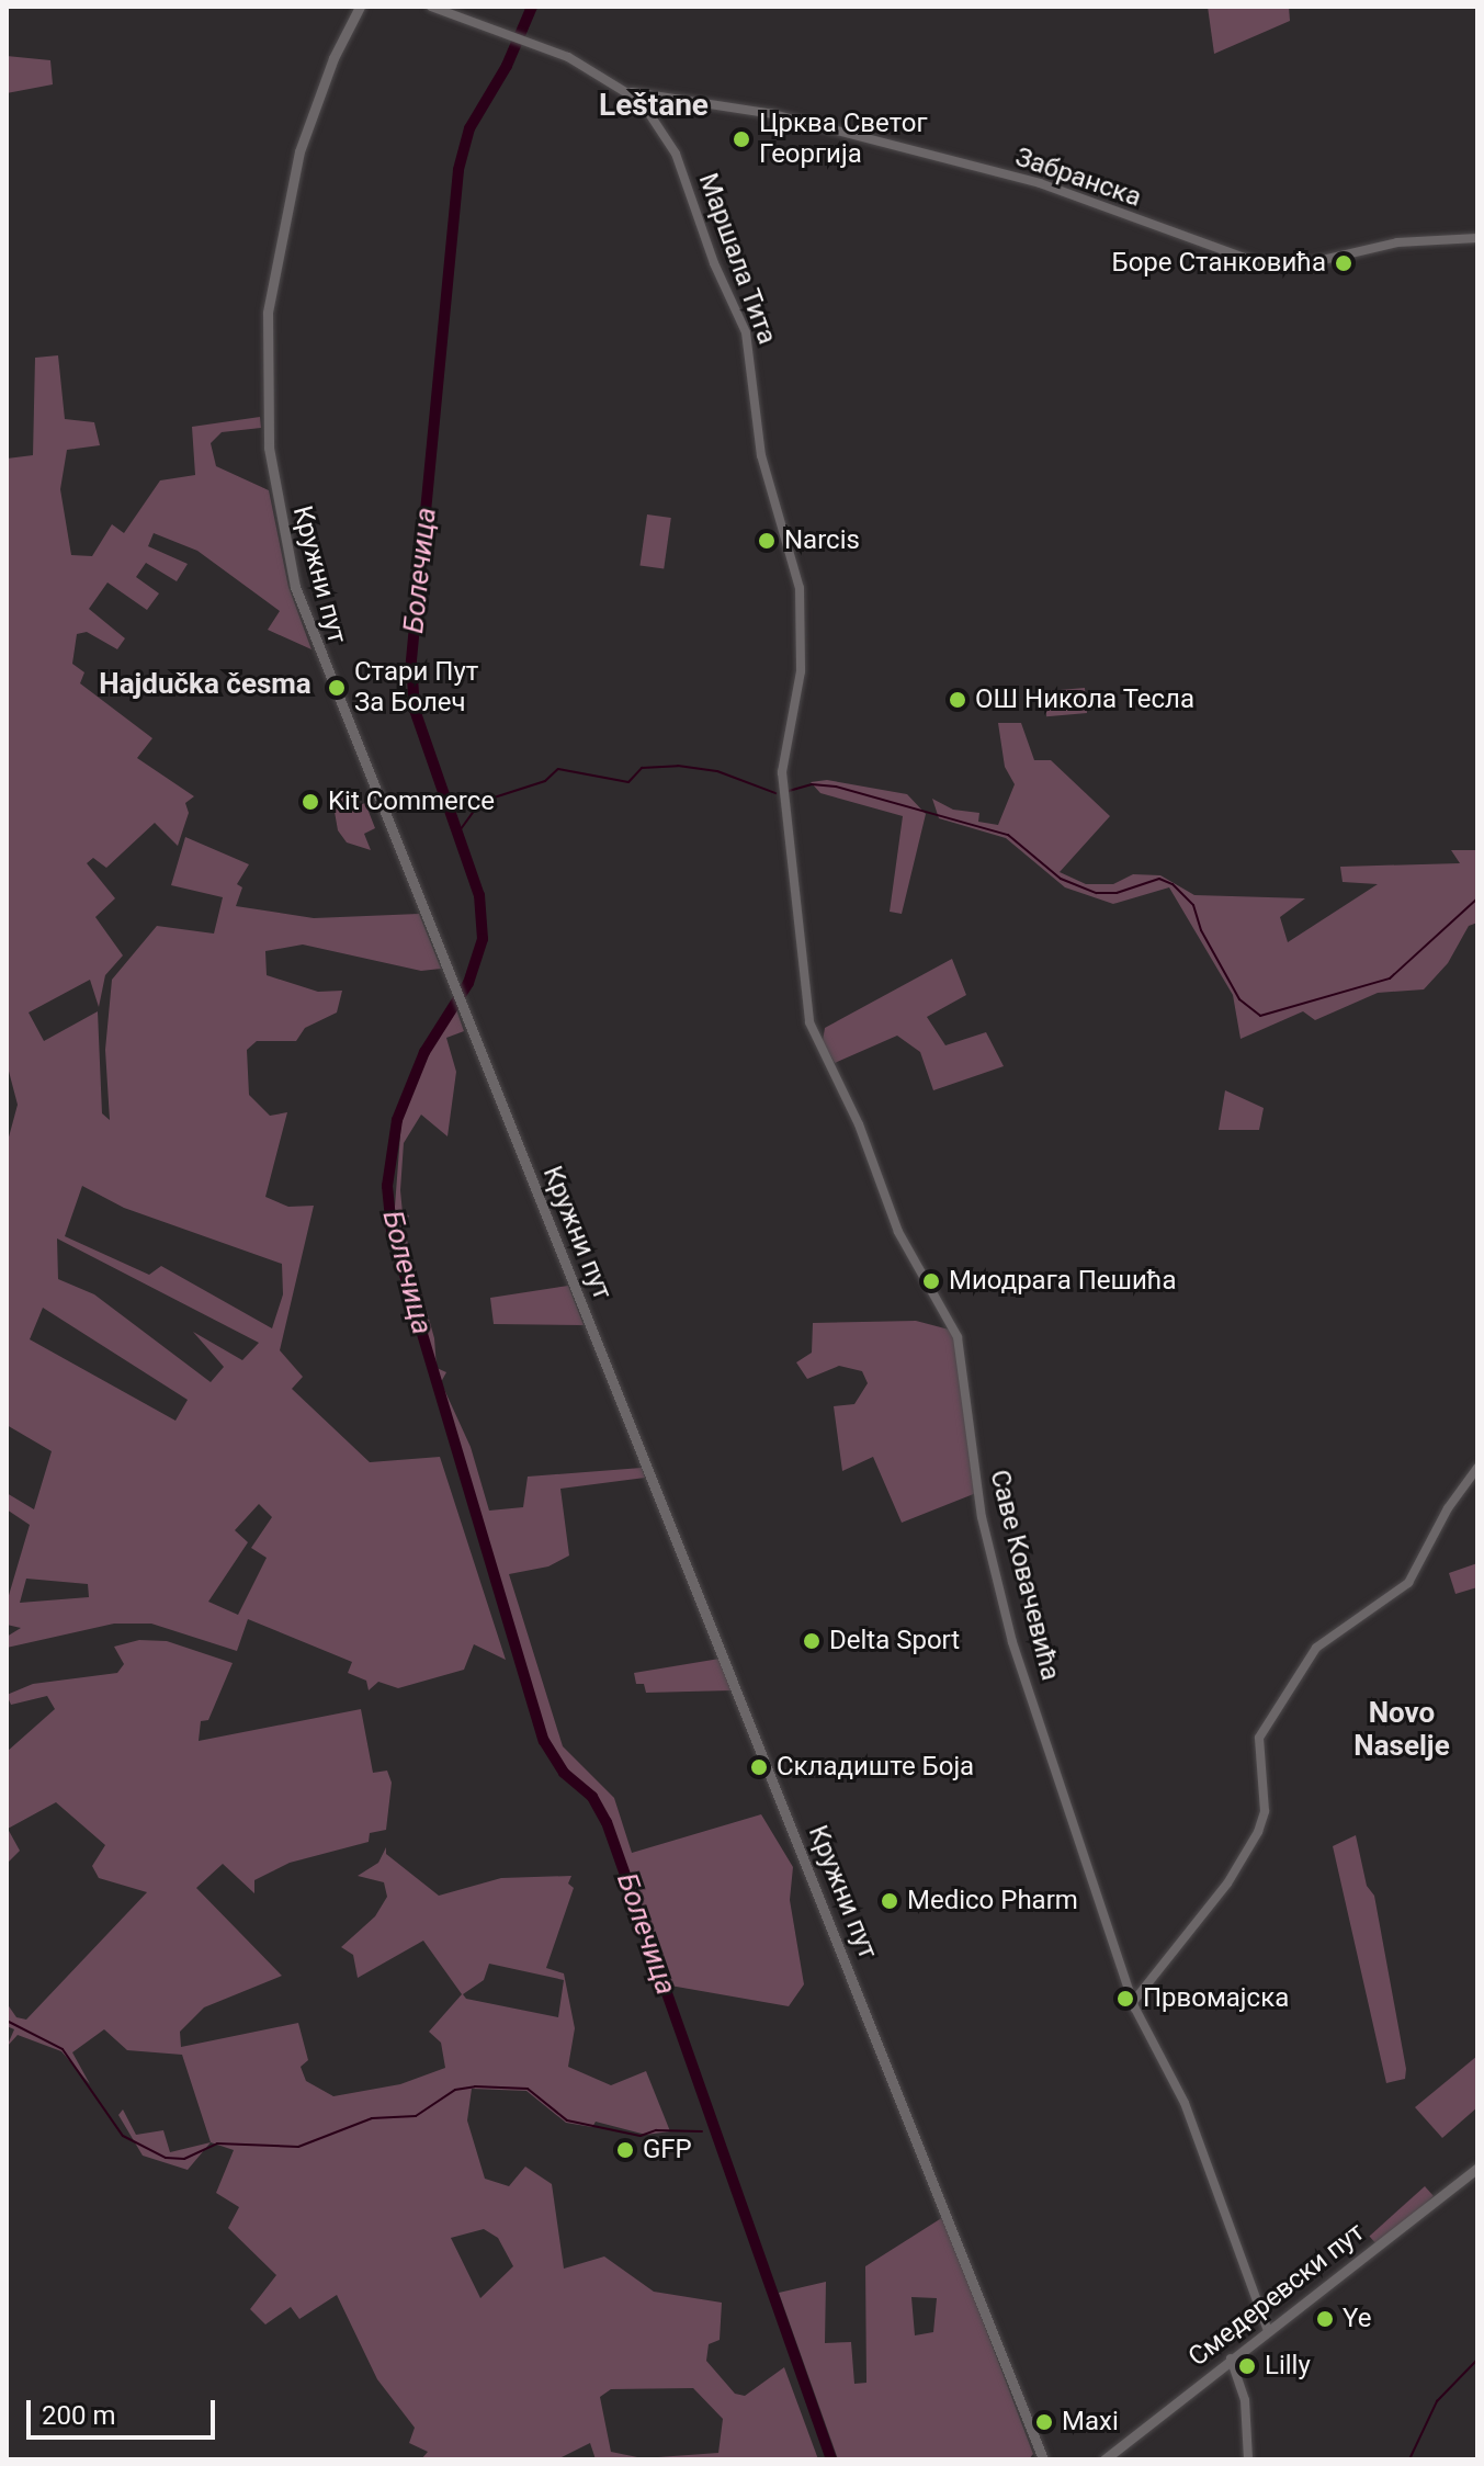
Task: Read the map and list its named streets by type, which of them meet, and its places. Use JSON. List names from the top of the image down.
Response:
{
  "streets": {
    "main road": ["Кружни пут", "Смедеревски пут"],
    "street": ["Забранска", "Маршала Тита", "Саве Ковачевића"]
  },
  "crossings": [
    ["Маршала Тита", "Саве Ковачевића"],
    ["Саве Ковачевића", "Смедеревски пут"]
  ],
  "districts": ["Leštane", "Hajdučka česma", "Novo Naselje"],
  "water": ["Болечица"],
  "places": [
    "Црква Светог Георгија",
    "Боре Станковића",
    "Narcis",
    "Стари Пут За Болеч",
    "ОШ Никола Тесла",
    "Kit Commerce",
    "Миодрага Пешића",
    "Delta Sport",
    "Складиште Боја",
    "Medico Pharm",
    "Првомајска",
    "GFP",
    "Ye",
    "Lilly",
    "Maxi"
  ],
  "scale_bar": "200 m"
}
